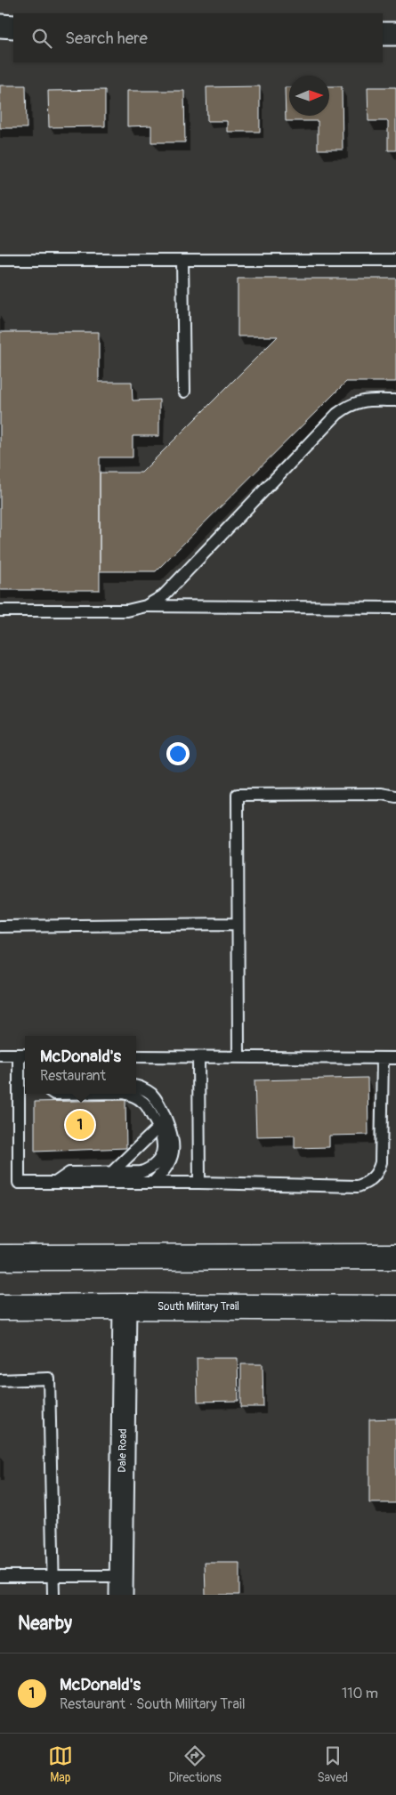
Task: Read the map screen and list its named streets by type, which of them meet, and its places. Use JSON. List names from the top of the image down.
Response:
{
  "streets": {
    "main road": ["South Military Trail"],
    "street": ["Dale Road"]
  },
  "crossings": [
    ["South Military Trail", "Dale Road"]
  ],
  "north": "right",
  "page": {
    "search": "Search here",
    "popup": ["McDonald's", "Restaurant"],
    "pins": "1",
    "heading": "Nearby",
    "list": [
      {
        "mark": "1",
        "name": "McDonald's",
        "note": "Restaurant · South Military Trail",
        "value": "110 m"
      }
    ],
    "nav": ["Map", "Directions", "Saved"]
  }
}
